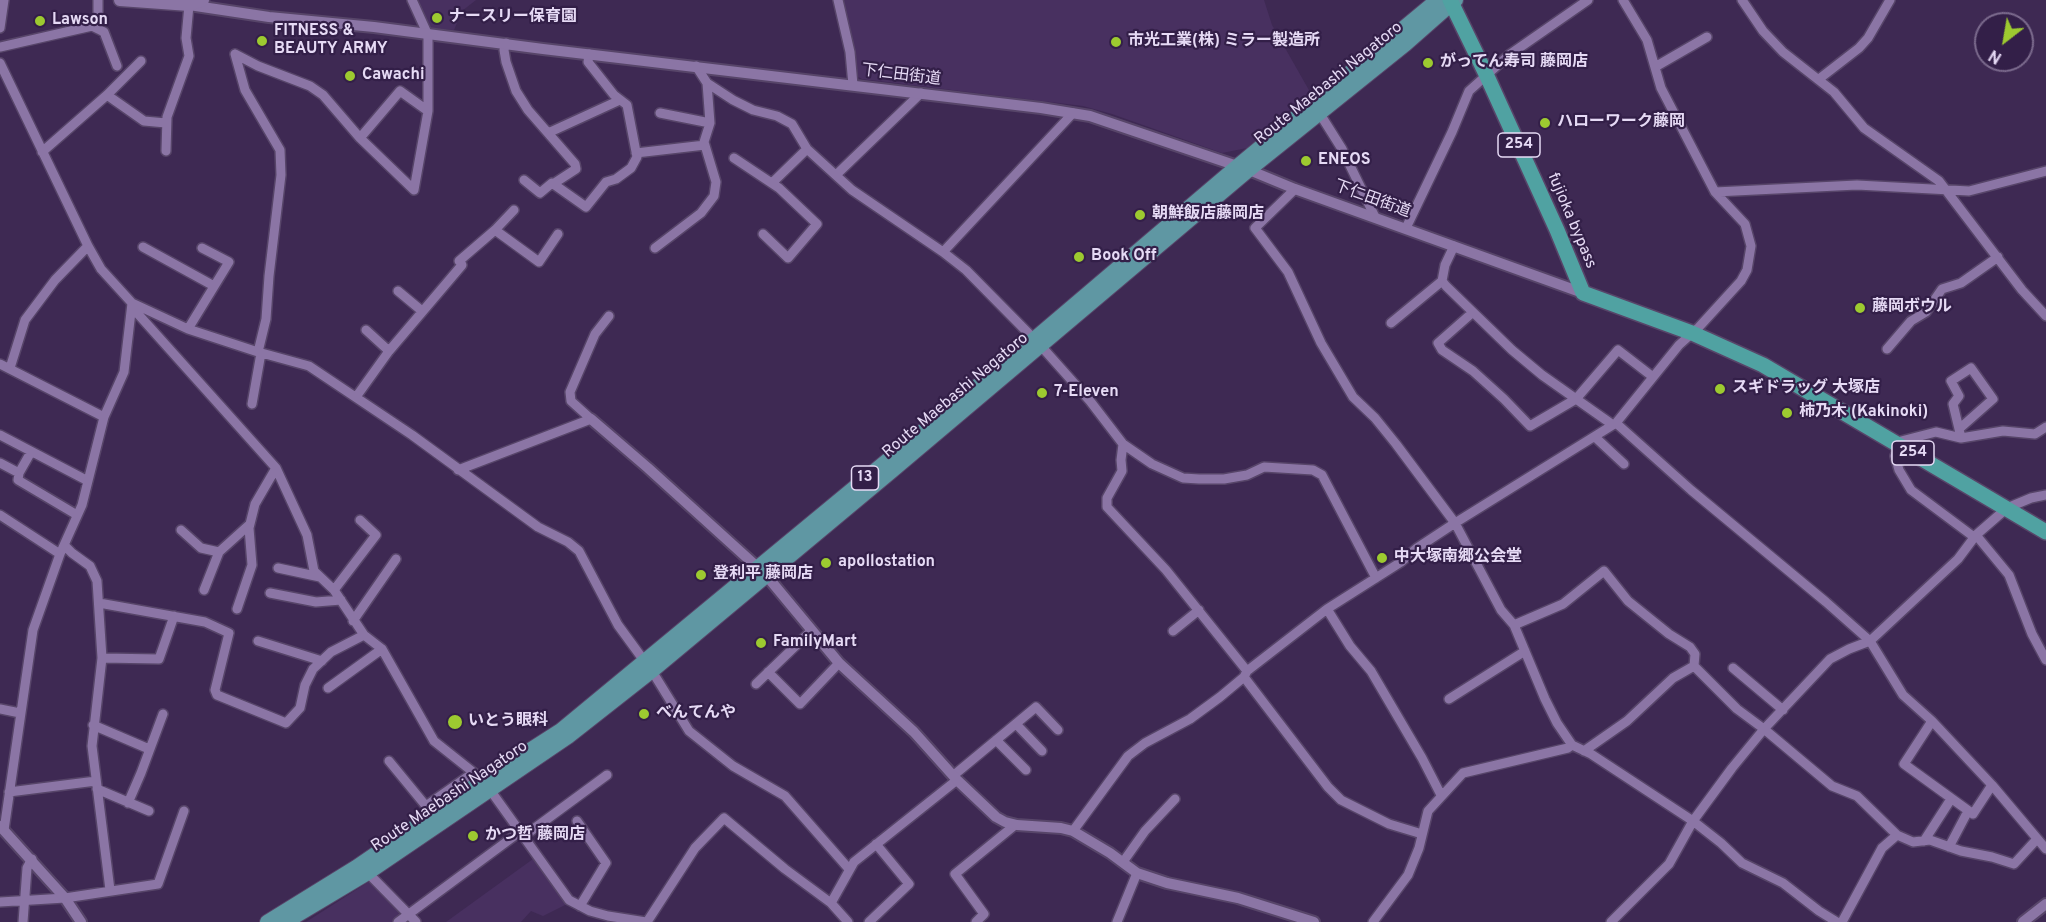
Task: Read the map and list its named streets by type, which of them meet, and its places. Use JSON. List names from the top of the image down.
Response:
{
  "streets": {
    "highway": ["254", "fujioka bypass"],
    "main road": ["Route Maebashi Nagatoro", "13"],
    "street": ["下仁田街道"]
  },
  "crossings": [
    ["下仁田街道", "Route Maebashi Nagatoro"],
    ["下仁田街道", "254"],
    ["下仁田街道", "fujioka bypass"],
    ["Route Maebashi Nagatoro", "fujioka bypass"],
    ["254", "fujioka bypass"]
  ],
  "places": [
    "ナースリー保育園",
    "Lawson",
    "FITNESS & BEAUTY ARMY",
    "市光工業(株) ミラー製造所",
    "がってん寿司 藤岡店",
    "Cawachi",
    "ハローワーク藤岡",
    "ENEOS",
    "朝鮮飯店藤岡店",
    "Book Off",
    "藤岡ボウル",
    "スギドラッグ 大塚店",
    "7-Eleven",
    "柿乃木 (Kakinoki)",
    "中大塚南郷公会堂",
    "apollostation",
    "登利平 藤岡店",
    "FamilyMart",
    "べんてんや",
    "いとう眼科",
    "かつ哲 藤岡店"
  ],
  "north": "bottom left"
}
